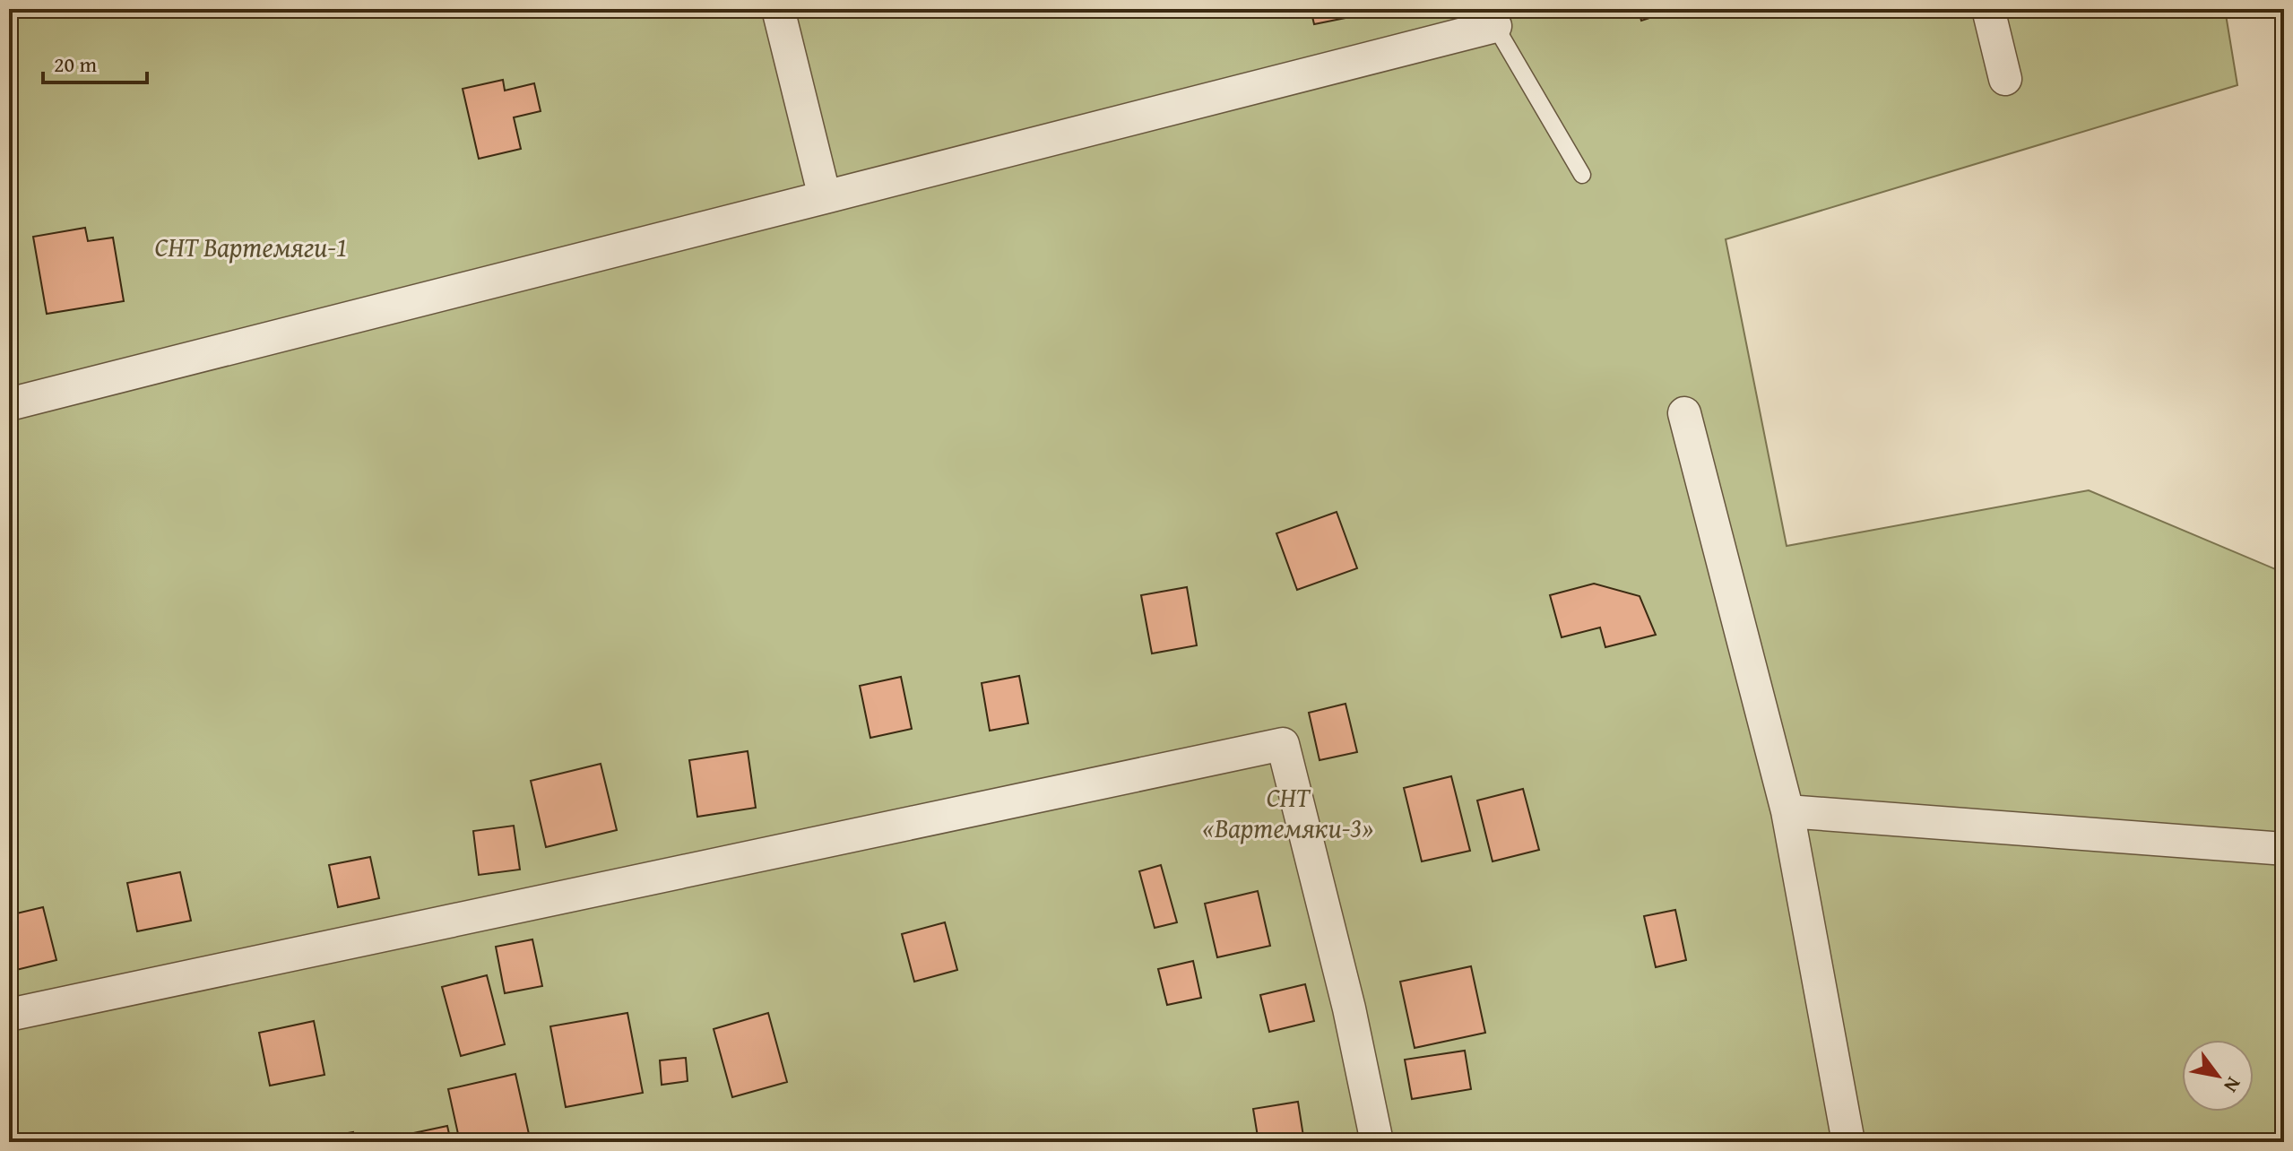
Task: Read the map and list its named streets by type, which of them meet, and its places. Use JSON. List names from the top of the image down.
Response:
{
  "parks": ["СНТ Вартемяги-1", "СНТ «Вартемяки-3»"],
  "scale_bar": "20 m",
  "north": "bottom right"
}
